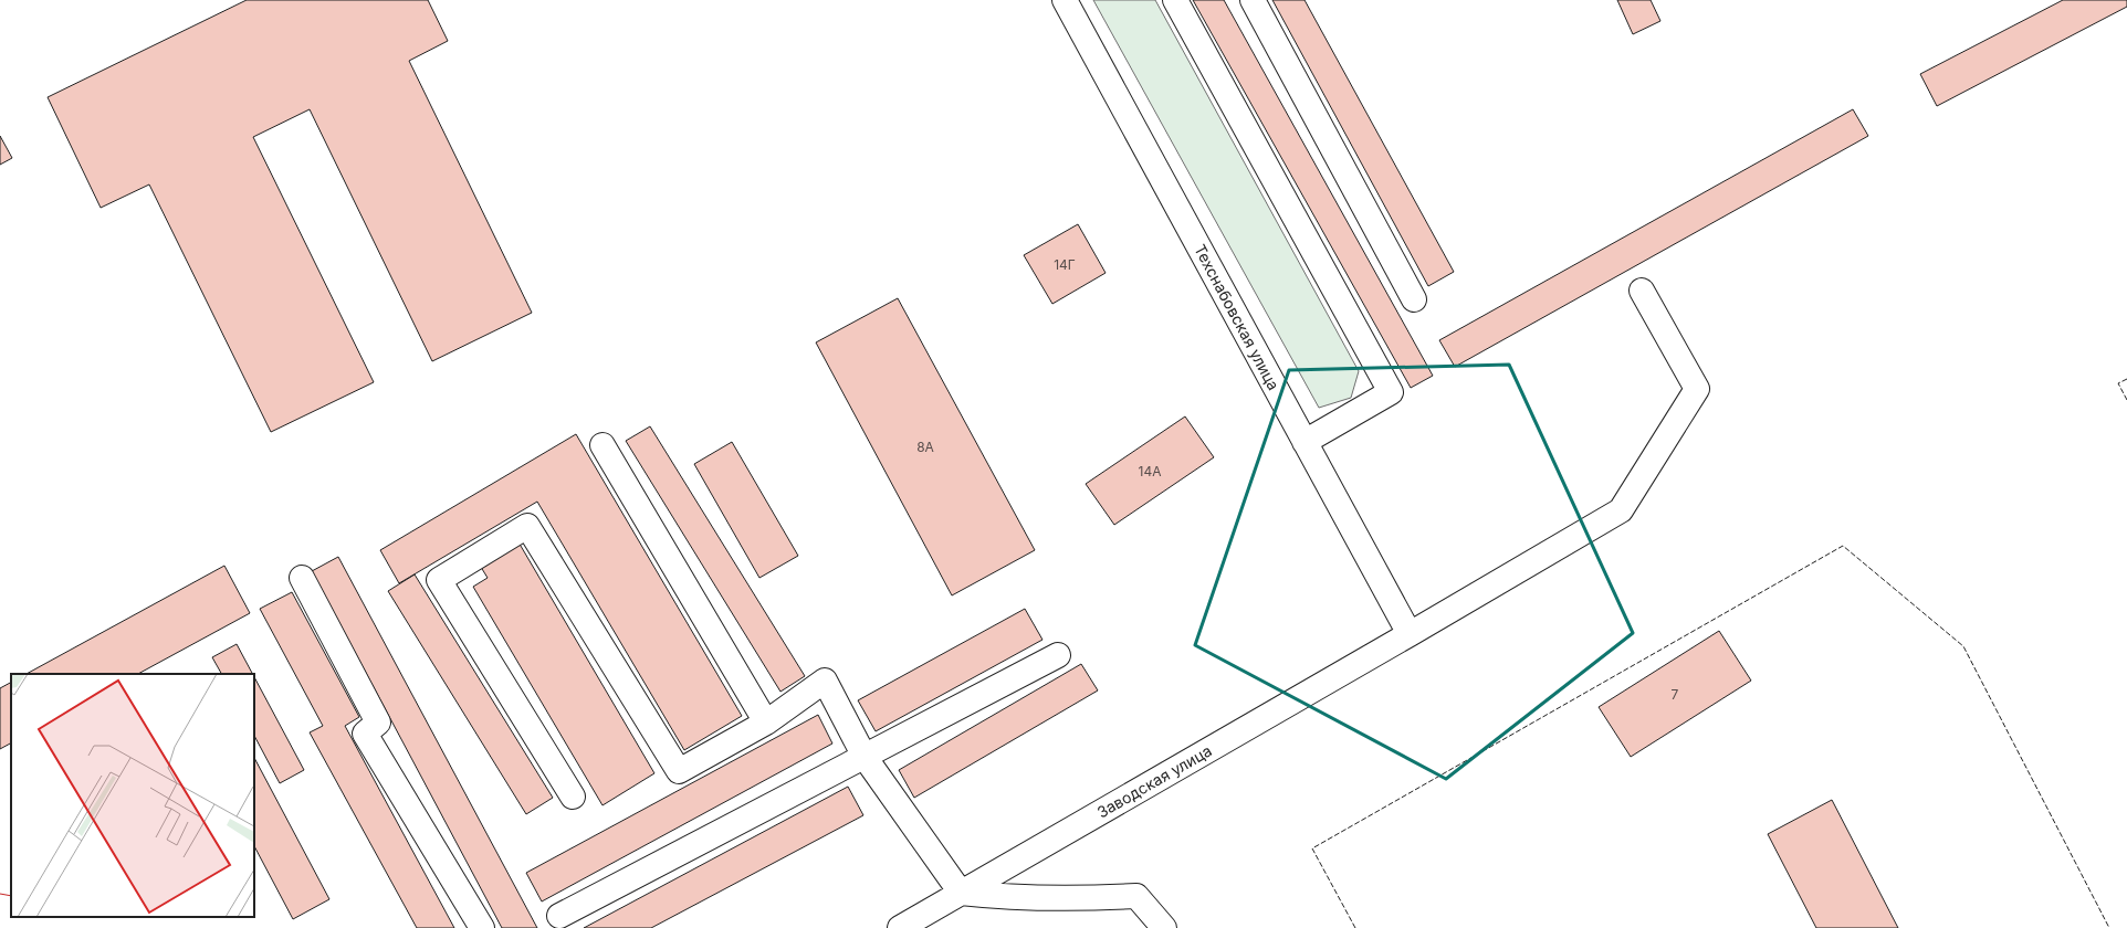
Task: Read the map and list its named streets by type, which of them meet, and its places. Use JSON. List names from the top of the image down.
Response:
{
  "streets": {
    "street": ["Техснабовская улица", "Заводская улица"]
  },
  "crossings": [
    ["Техснабовская улица", "Заводская улица"]
  ],
  "house_numbers": [
    "14Г",
    "8А",
    "14А",
    "7"
  ]
}
